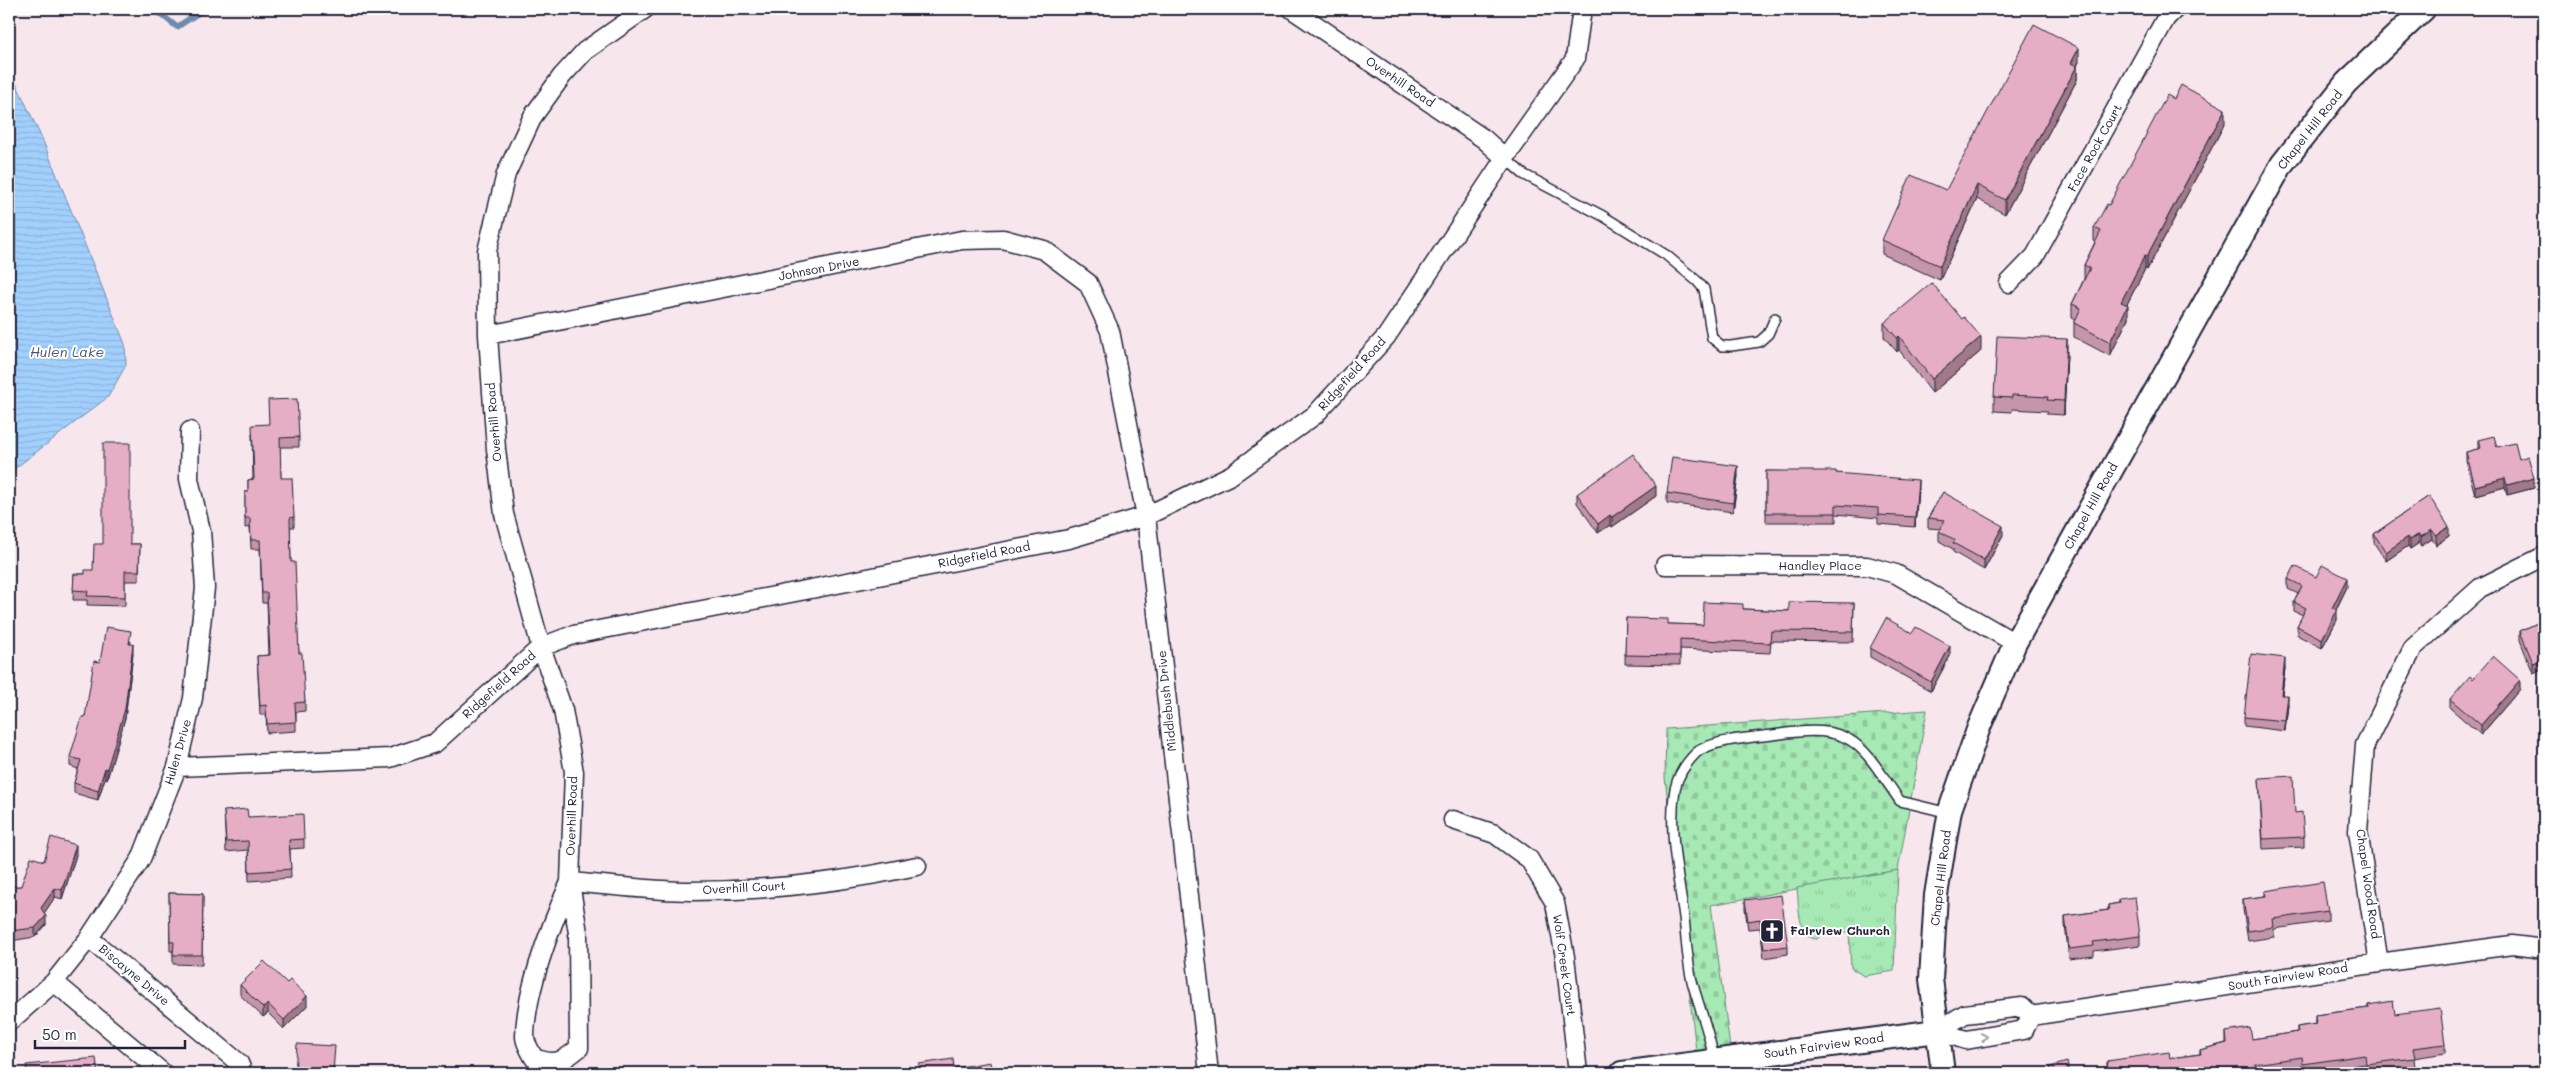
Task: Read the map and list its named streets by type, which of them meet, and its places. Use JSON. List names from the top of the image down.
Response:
{
  "streets": {
    "street": [
      "Overhill Road",
      "Chapel Hill Road",
      "Face Rock Court",
      "Johnson Drive",
      "Ridgefield Road",
      "Handley Place",
      "Middlebush Drive",
      "Hulen Drive",
      "Chapel Wood Road",
      "Overhill Court",
      "Wolf Creek Court",
      "Biscayne Drive",
      "South Fairview Road"
    ]
  },
  "crossings": [
    ["Overhill Road", "Johnson Drive"],
    ["Overhill Road", "Ridgefield Road"],
    ["Overhill Road", "Overhill Court"],
    ["Chapel Hill Road", "Handley Place"],
    ["Chapel Hill Road", "South Fairview Road"],
    ["Johnson Drive", "Middlebush Drive"],
    ["Ridgefield Road", "Middlebush Drive"],
    ["Ridgefield Road", "Hulen Drive"],
    ["Hulen Drive", "Biscayne Drive"],
    ["Chapel Wood Road", "South Fairview Road"]
  ],
  "water": ["Hulen Lake"],
  "places": {
    "church": ["Fairview Church"]
  },
  "scale_bar": "50 m"
}
